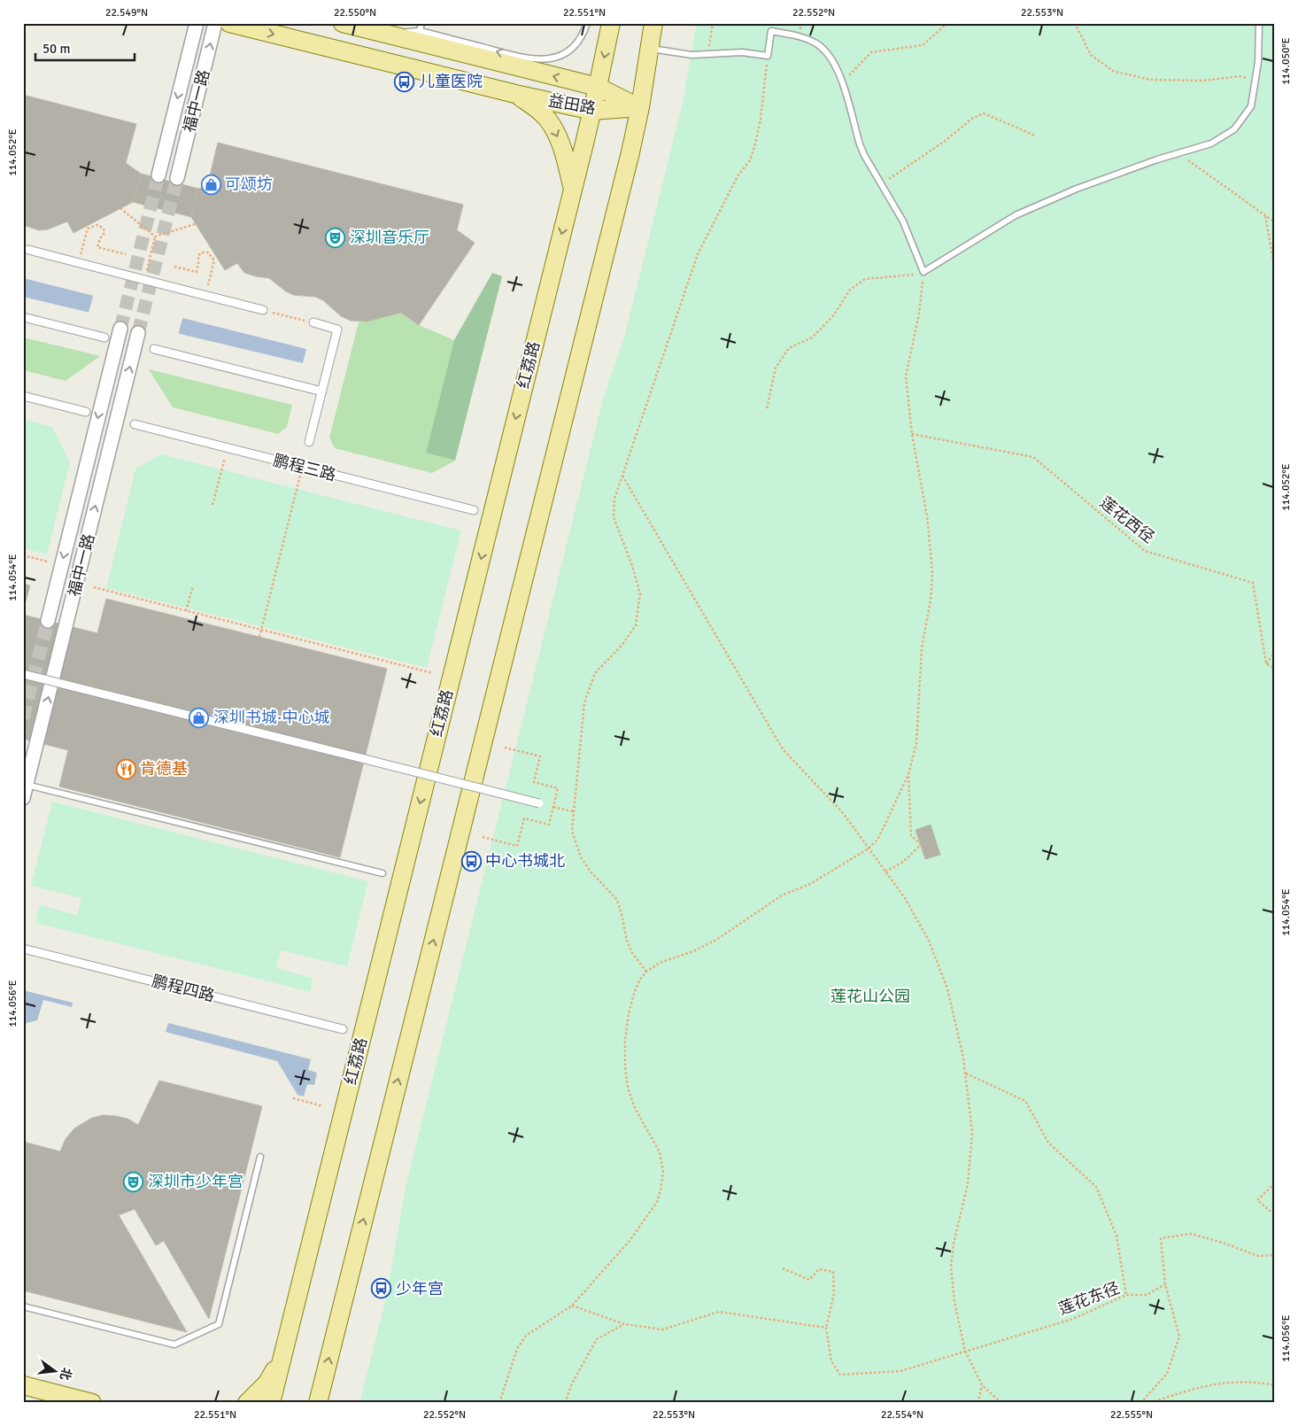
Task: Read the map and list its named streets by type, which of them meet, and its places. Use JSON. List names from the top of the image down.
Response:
{
  "streets": {
    "main road": ["益田路", "红荔路"],
    "street": ["福中一路", "鹏程三路", "鹏程四路"],
    "path": ["莲花西径", "莲花东径"]
  },
  "crossings": [
    ["益田路", "红荔路"]
  ],
  "parks": ["莲花山公园"],
  "places": {
    "bus stop": ["儿童医院", "中心书城北", "少年宫"],
    "shop": ["可颂坊", "深圳书城·中心城"],
    "theatre": ["深圳音乐厅", "深圳市少年宫"],
    "restaurant": ["肯德基"]
  },
  "scale_bar": "50 m",
  "north": "right",
  "coordinates": [
    "22.549°N",
    "22.550°N",
    "22.551°N",
    "22.552°N",
    "22.553°N",
    "114.050°E",
    "114.052°E",
    "114.054°E",
    "114.056°E",
    "22.554°N",
    "22.555°N"
  ]
}
